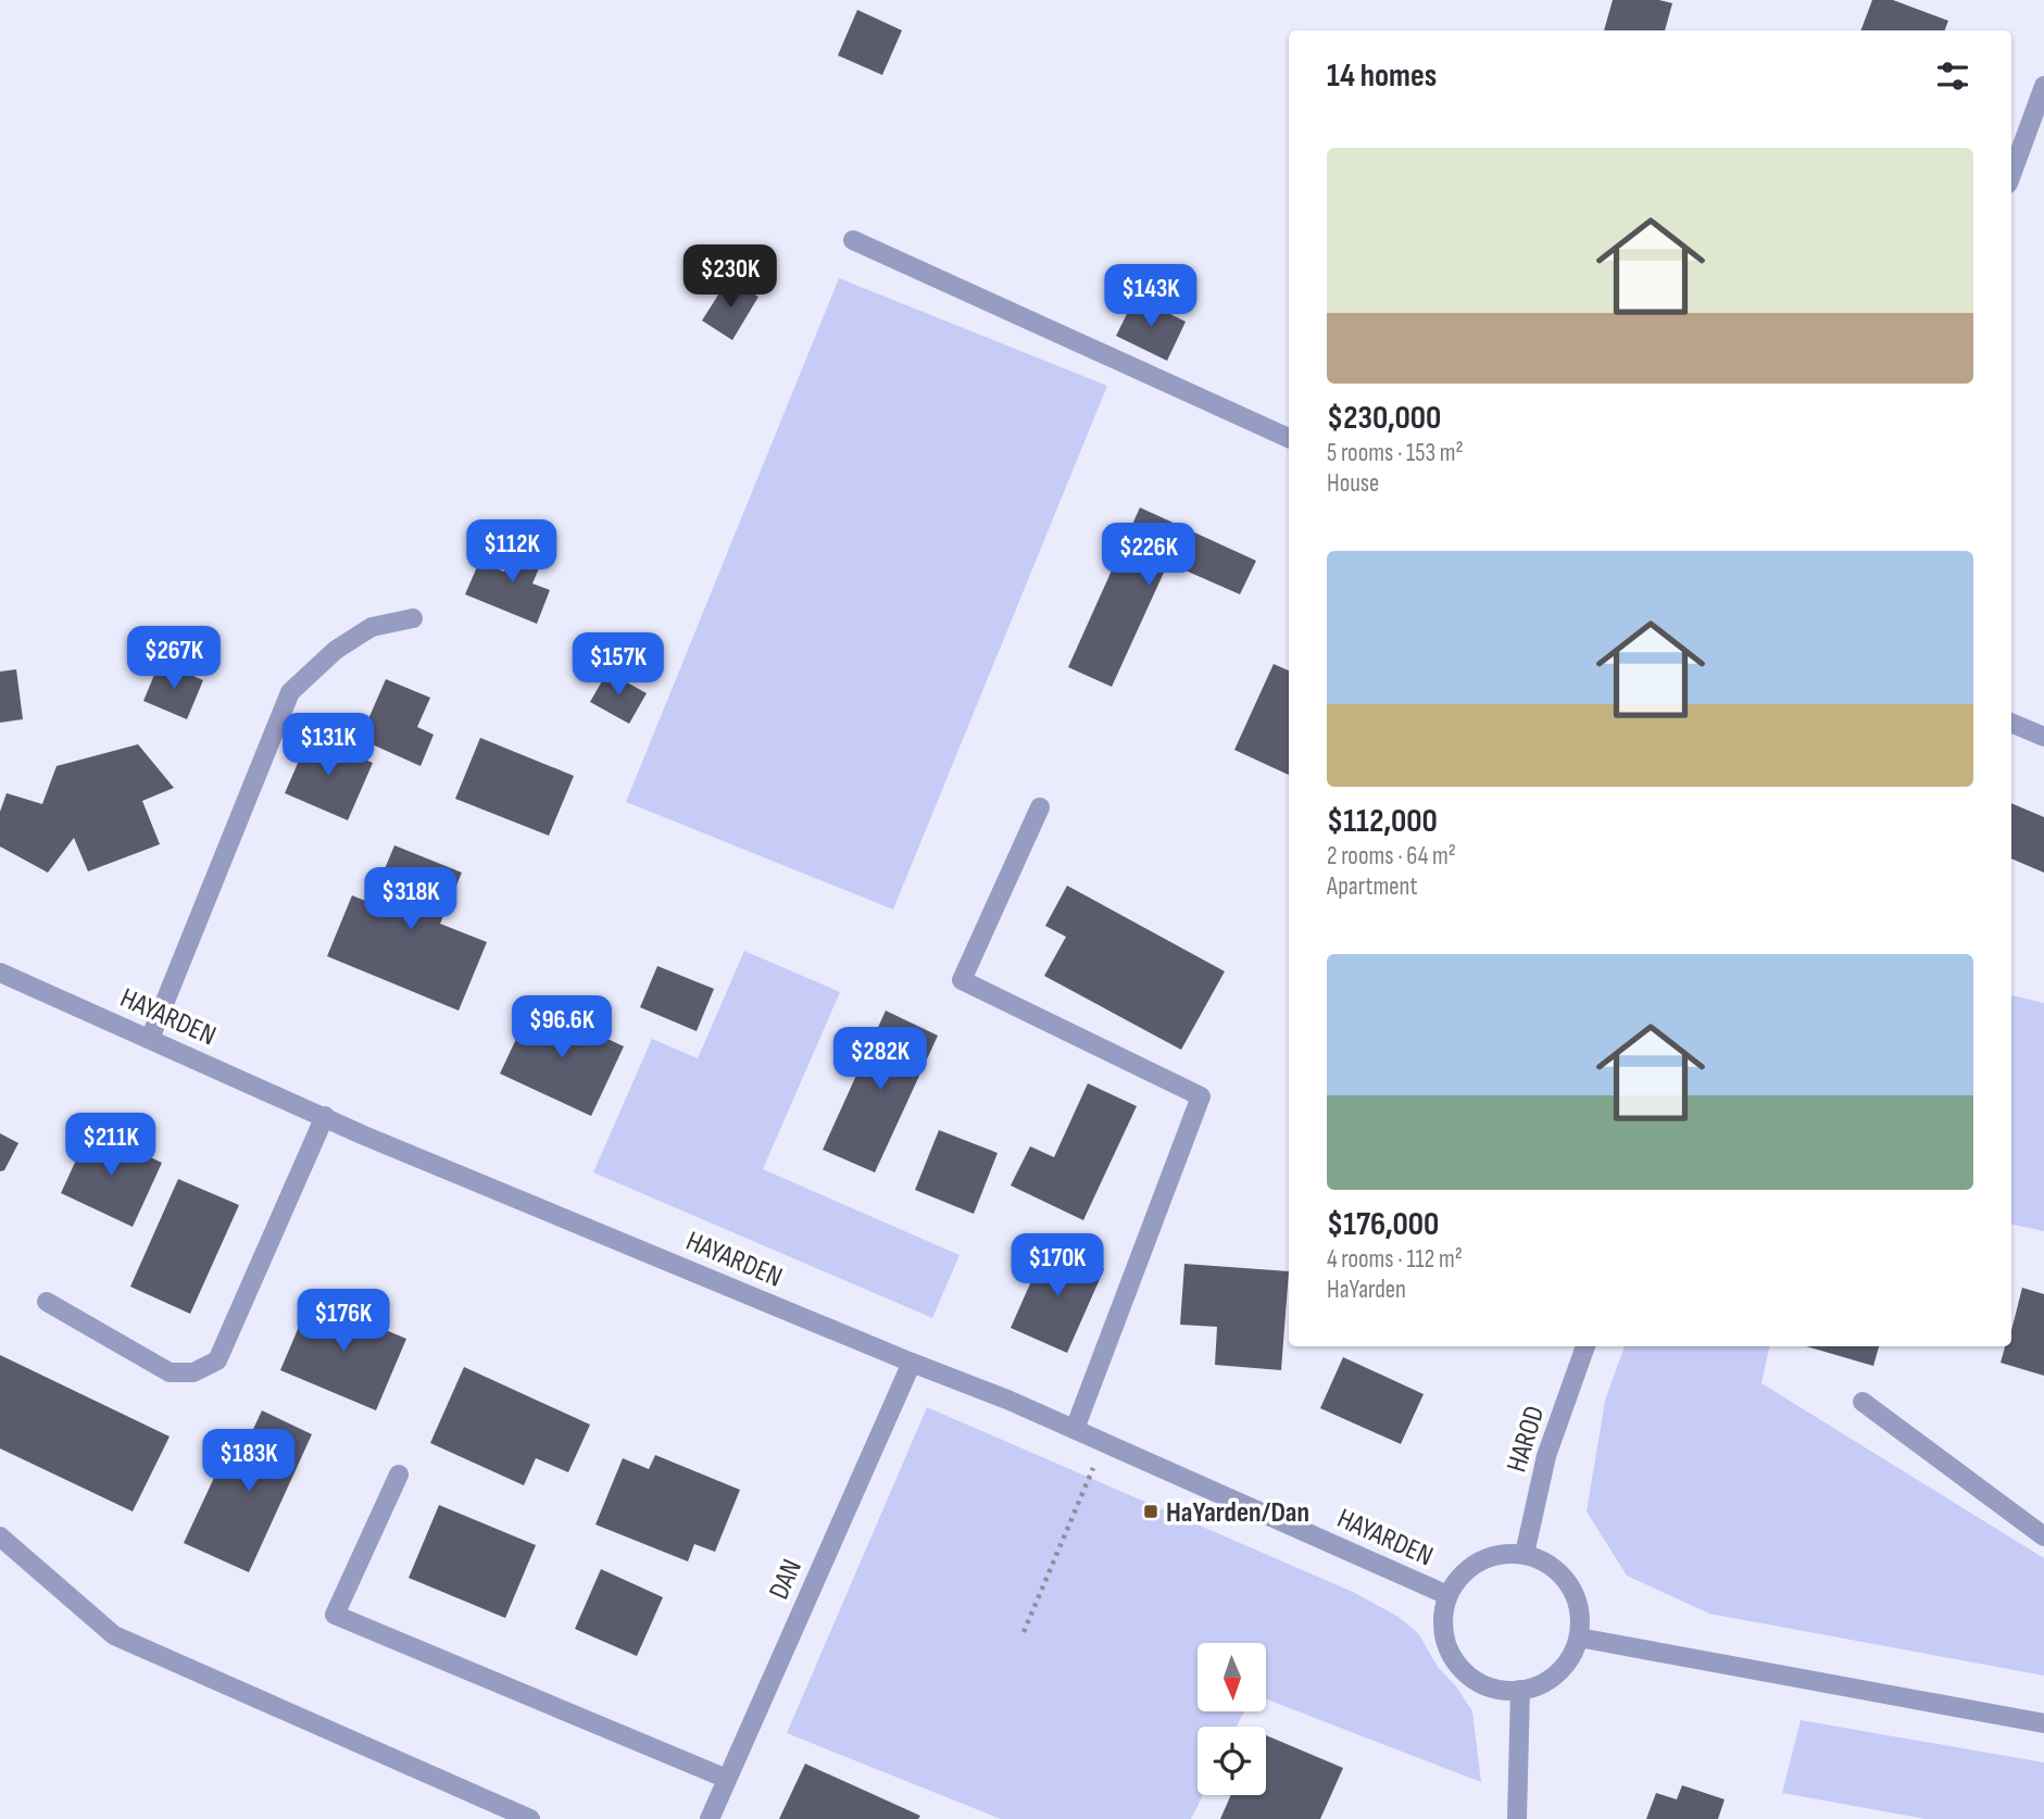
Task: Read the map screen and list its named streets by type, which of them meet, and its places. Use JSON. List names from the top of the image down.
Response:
{
  "streets": {
    "street": ["HAYARDEN", "HAROD", "DAN"]
  },
  "crossings": [
    ["HAYARDEN", "HAROD"],
    ["HAYARDEN", "DAN"]
  ],
  "places": {
    "transit": ["HaYarden/Dan"]
  },
  "north": "bottom",
  "page": {
    "heading": "14 homes",
    "list": [
      {
        "name": "$230,000",
        "note": "5 rooms · 153 m² · House"
      },
      {
        "name": "$112,000",
        "note": "2 rooms · 64 m² · Apartment"
      },
      {
        "name": "$176,000",
        "note": "4 rooms · 112 m² · HaYarden"
      }
    ],
    "price": [
      "$230K",
      "$143K",
      "$112K",
      "$226K",
      "$267K",
      "$157K",
      "$131K",
      "$318K",
      "$96.6K",
      "$282K",
      "$211K",
      "$170K",
      "$176K",
      "$183K"
    ]
  }
}
